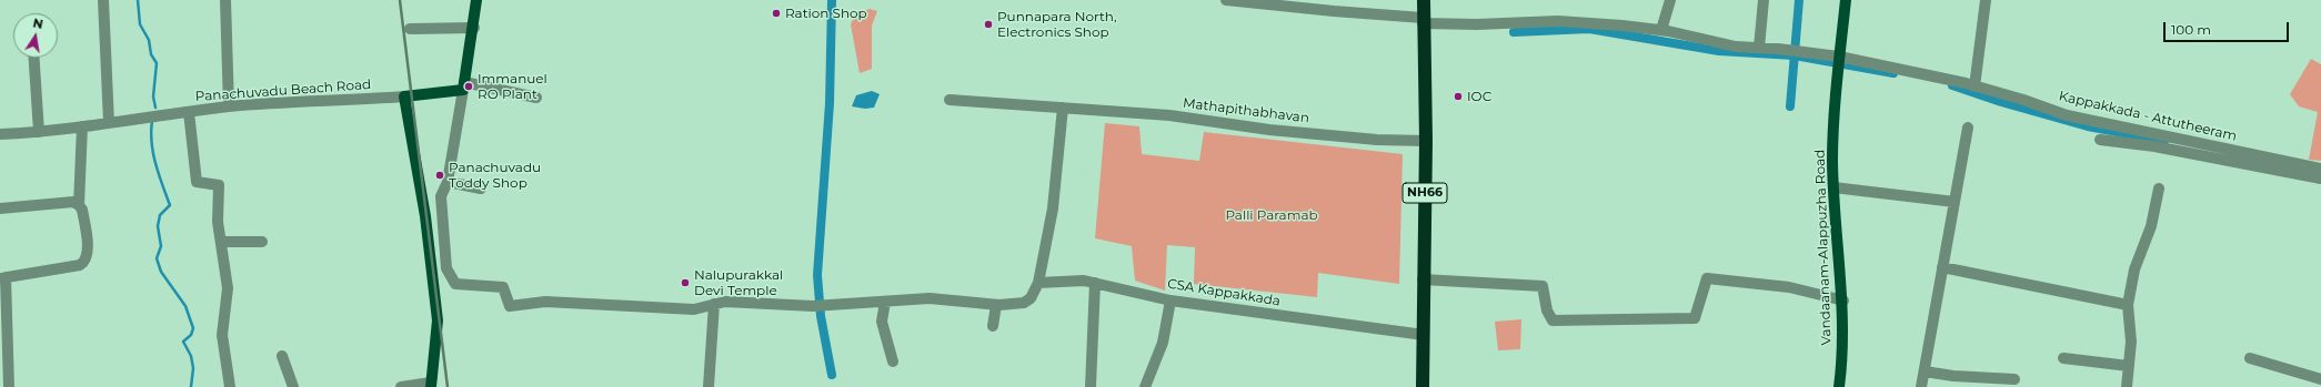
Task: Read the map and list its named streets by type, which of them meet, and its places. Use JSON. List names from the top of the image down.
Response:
{
  "streets": {
    "highway": ["NH66"],
    "main road": ["Panachuvadu Beach Road", "Vandaanam-Alappuzha Road"],
    "street": ["Mathapithabhavan", "Kappakkada - Attutheeram", "CSA Kappakkada"]
  },
  "crossings": [
    ["Mathapithabhavan", "NH66"],
    ["Kappakkada - Attutheeram", "NH66"],
    ["Kappakkada - Attutheeram", "Vandaanam-Alappuzha Road"],
    ["NH66", "CSA Kappakkada"]
  ],
  "parks": ["Palli Paramab"],
  "places": [
    "Ration Shop",
    "Punnapara North, Electronics Shop",
    "Immanuel RO Plant",
    "IOC",
    "Panachuvadu Toddy Shop",
    "Nalupurakkal Devi Temple"
  ],
  "scale_bar": "100 m",
  "north": "top"
}
